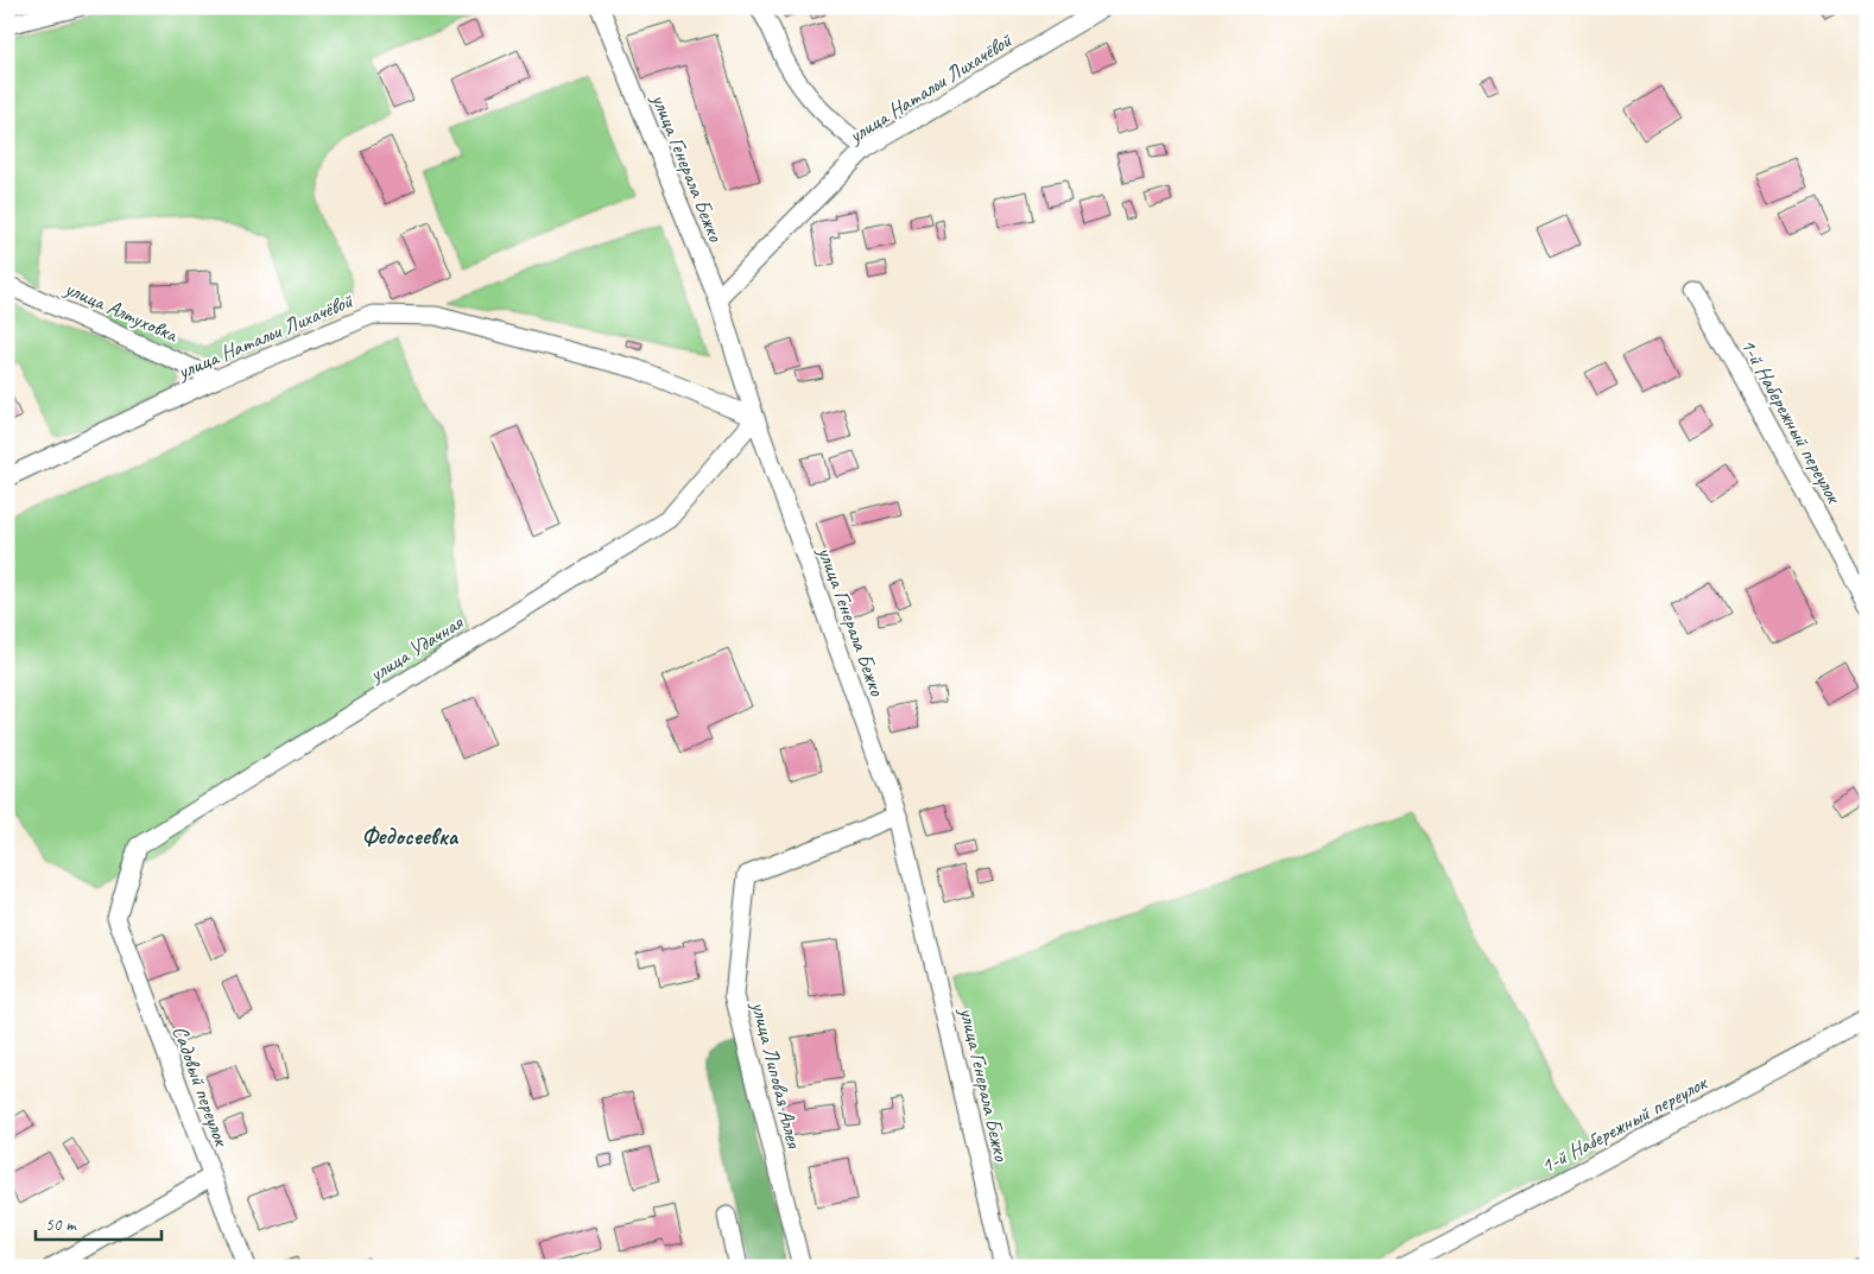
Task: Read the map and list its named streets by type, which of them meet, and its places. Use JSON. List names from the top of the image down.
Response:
{
  "streets": {
    "street": [
      "улица Натальи Лихачёвой",
      "улица Генерала Бежко",
      "улица Алтуховка",
      "1-й Набережный переулок",
      "улица Удачная",
      "улица Липовая Аллея",
      "Садовый переулок"
    ]
  },
  "crossings": [
    ["улица Натальи Лихачёвой", "улица Генерала Бежко"],
    ["улица Натальи Лихачёвой", "улица Алтуховка"],
    ["улица Натальи Лихачёвой", "улица Удачная"],
    ["улица Генерала Бежко", "улица Удачная"],
    ["улица Генерала Бежко", "улица Липовая Аллея"],
    ["улица Удачная", "Садовый переулок"]
  ],
  "districts": ["Федосеевка"],
  "scale_bar": "50 m"
}
